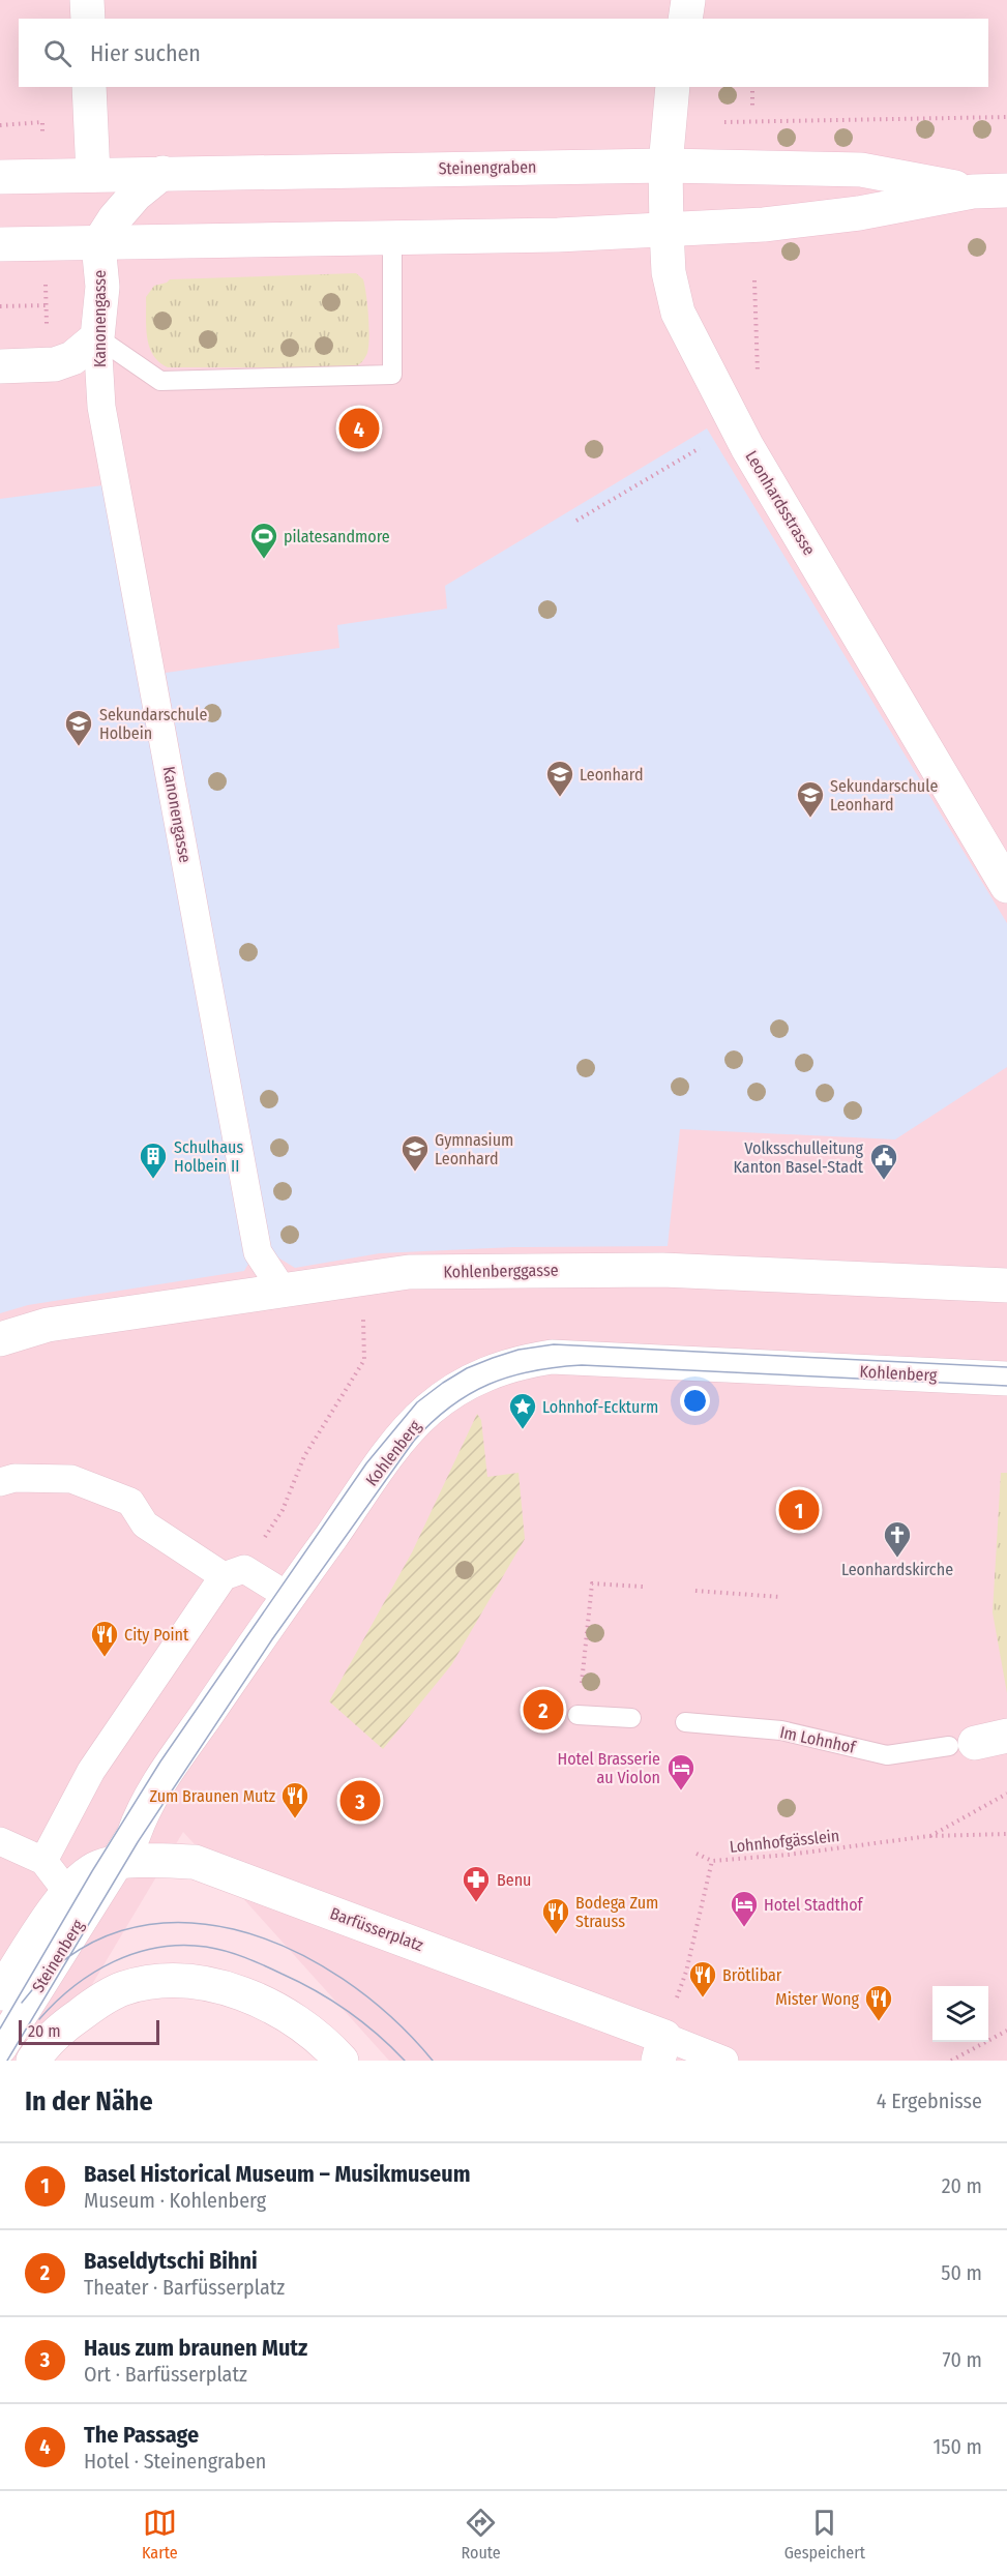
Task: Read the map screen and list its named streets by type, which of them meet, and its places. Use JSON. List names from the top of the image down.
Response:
{
  "streets": {
    "street": [
      "Steinengraben",
      "Kanonengasse",
      "Leonhardsstrasse",
      "Kohlenberggasse",
      "Kohlenberg",
      "Barfüsserplatz",
      "Steinenberg"
    ],
    "lane": ["Im Lohnhof"],
    "path": ["Lohnhofgässlein"]
  },
  "crossings": [
    ["Steinengraben", "Kanonengasse"],
    ["Steinengraben", "Leonhardsstrasse"],
    ["Kanonengasse", "Kohlenberggasse"],
    ["Kohlenberg", "Barfüsserplatz"],
    ["Lohnhofgässlein", "Barfüsserplatz"],
    ["Barfüsserplatz", "Steinenberg"]
  ],
  "places": {
    "sports": ["pilatesandmore"],
    "school or university": [
      "Sekundarschule Holbein",
      "Leonhard",
      "Sekundarschule Leonhard",
      "Gymnasium Leonhard"
    ],
    "building": ["Schulhaus Holbein II"],
    "public building": ["Volksschulleitung Kanton Basel-Stadt"],
    "place": ["Lohnhof-Eckturm"],
    "church": ["Leonhardskirche"],
    "restaurant": [
      "City Point",
      "Zum Braunen Mutz",
      "Bodega Zum Strauss",
      "Brötlibar",
      "Mister Wong"
    ],
    "hotel": ["Hotel Brasserie au Violon", "Hotel Stadthof"],
    "pharmacy": ["Benu"]
  },
  "scale_bar": "20 m",
  "page": {
    "search": "Hier suchen",
    "pins": [
      "4",
      "1",
      "2",
      "3"
    ],
    "scale": "20 m",
    "heading": ["In der Nähe", "4 Ergebnisse"],
    "list": [
      {
        "mark": "1",
        "name": "Basel Historical Museum – Musikmuseum",
        "note": "Museum · Kohlenberg",
        "value": "20 m"
      },
      {
        "mark": "2",
        "name": "Baseldytschi Bihni",
        "note": "Theater · Barfüsserplatz",
        "value": "50 m"
      },
      {
        "mark": "3",
        "name": "Haus zum braunen Mutz",
        "note": "Ort · Barfüsserplatz",
        "value": "70 m"
      },
      {
        "mark": "4",
        "name": "The Passage",
        "note": "Hotel · Steinengraben",
        "value": "150 m"
      }
    ],
    "nav": ["Karte", "Route", "Gespeichert"]
  }
}
